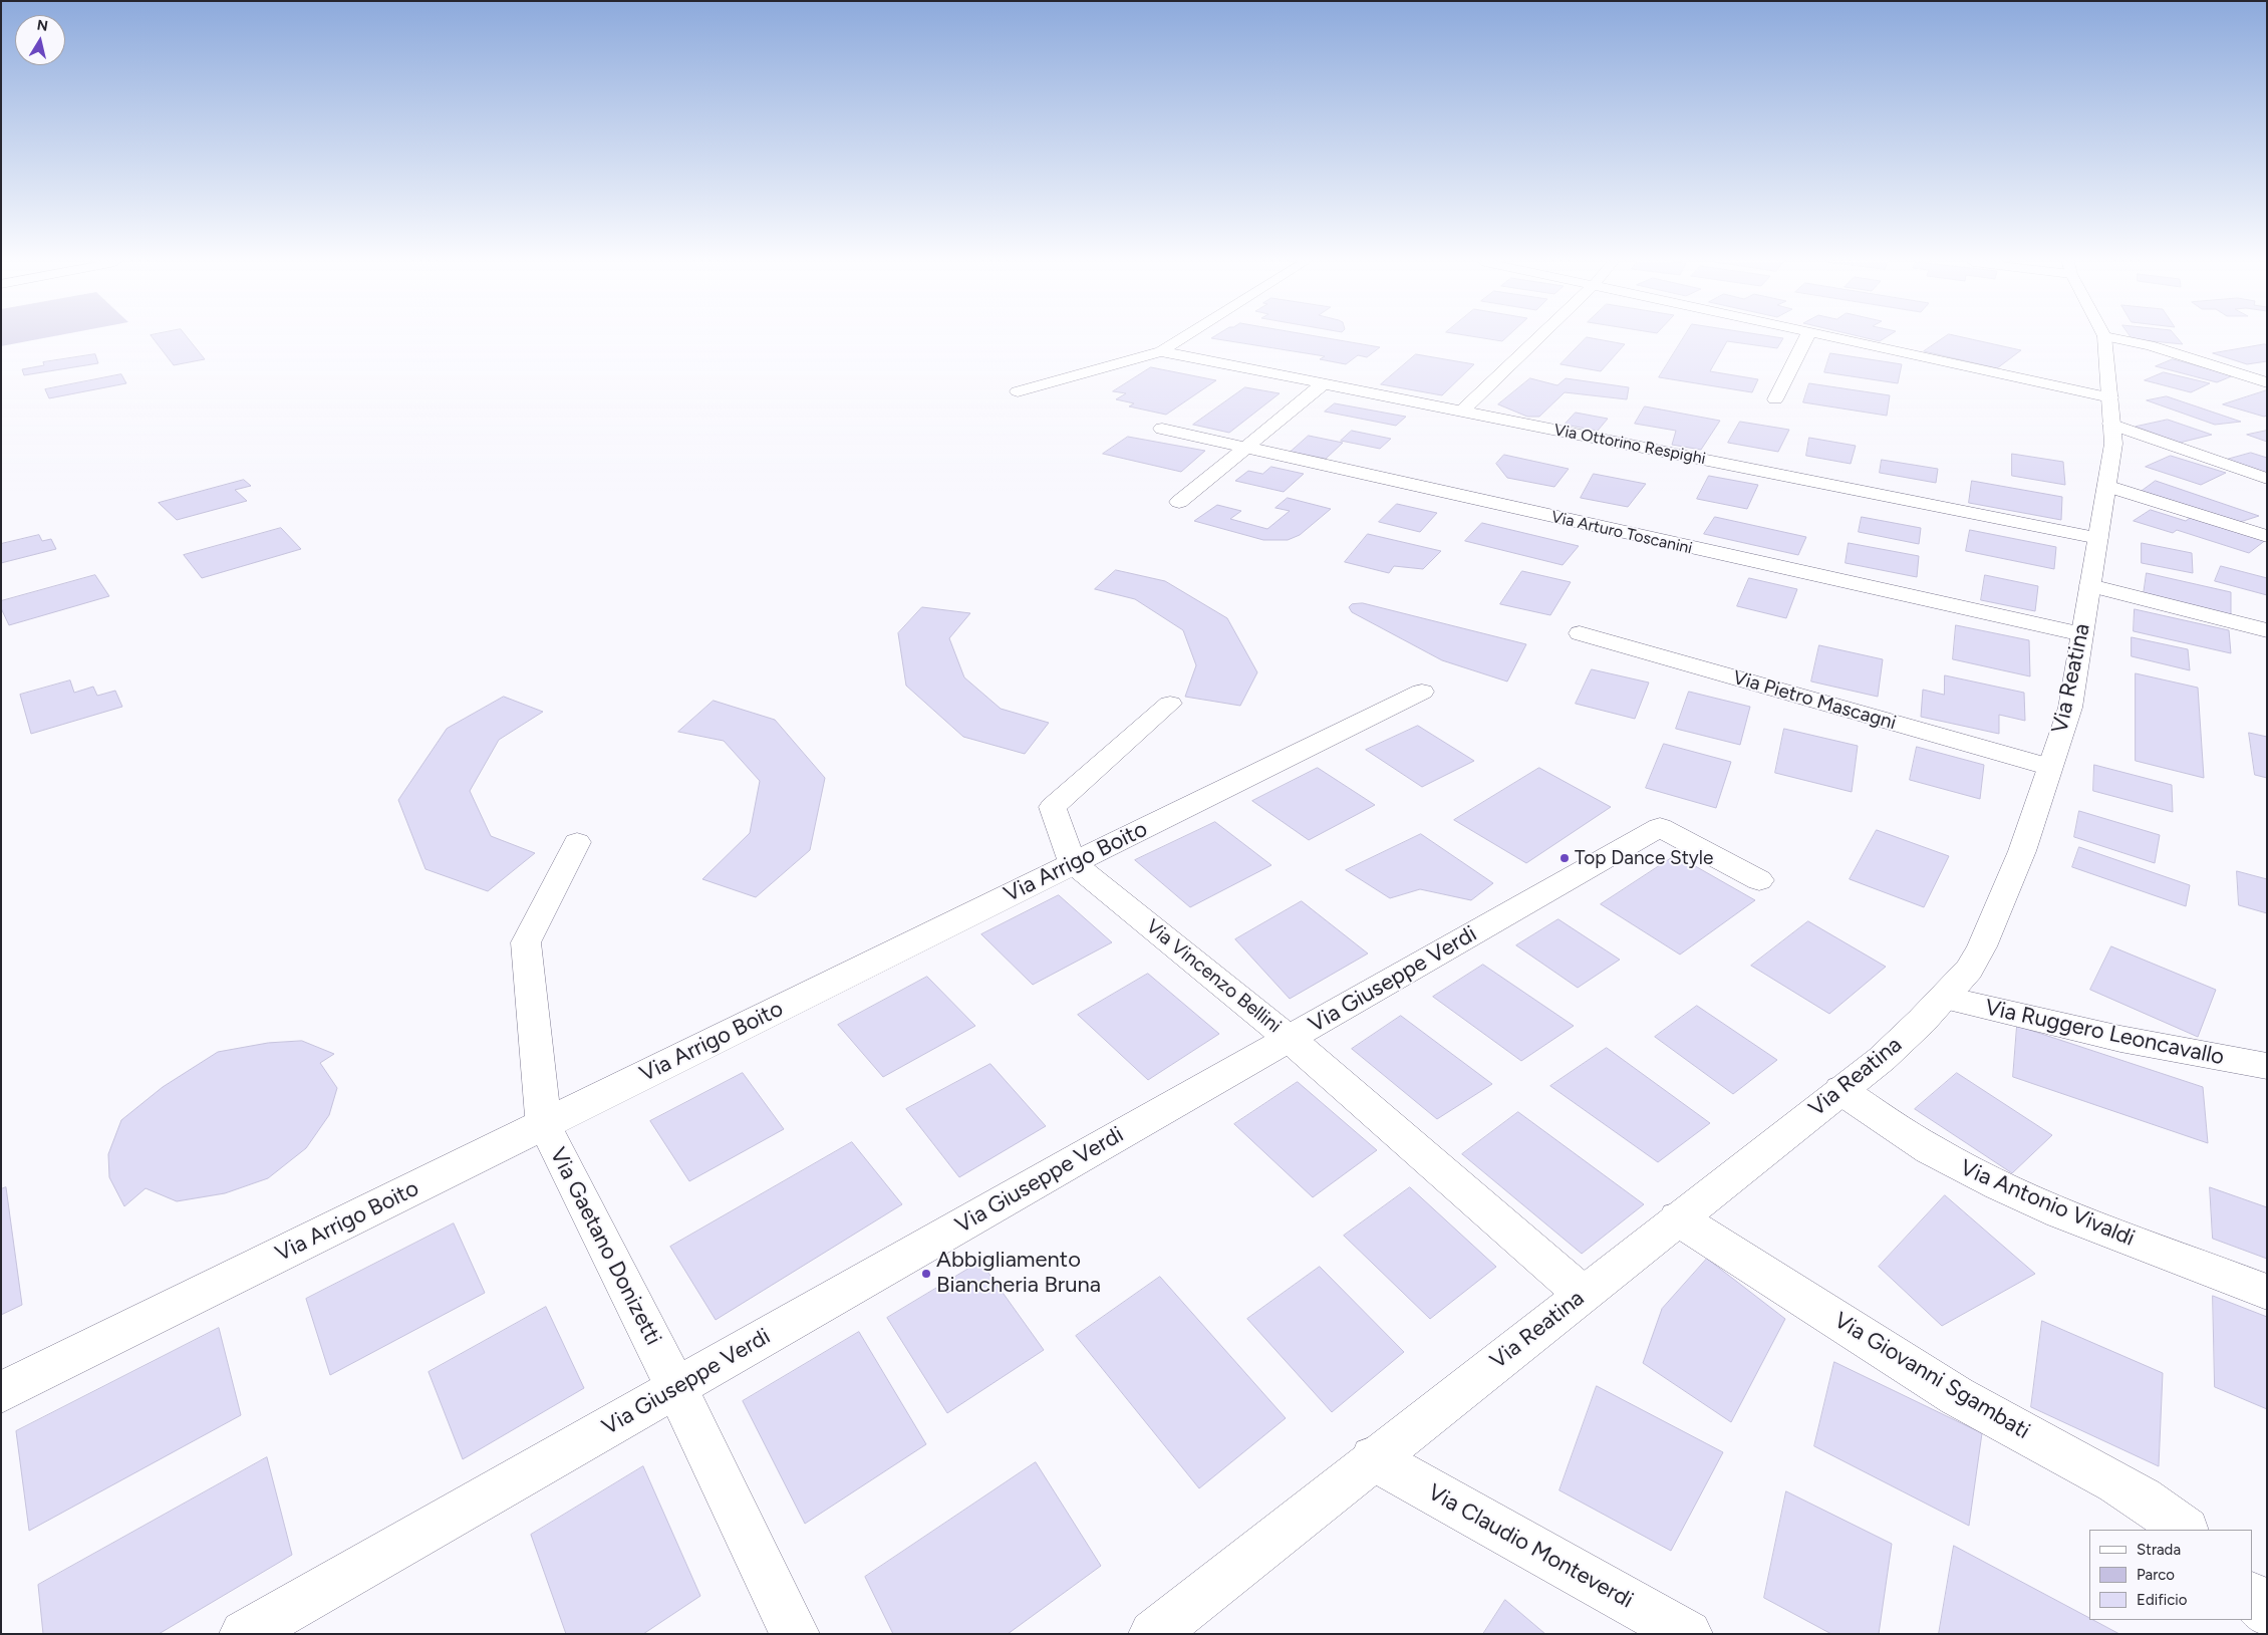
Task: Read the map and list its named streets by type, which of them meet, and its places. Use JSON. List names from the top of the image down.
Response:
{
  "streets": {
    "street": [
      "Via Ottorino Respighi",
      "Via Arturo Toscanini",
      "Via Reatina",
      "Via Pietro Mascagni",
      "Via Arrigo Boito",
      "Via Vincenzo Bellini",
      "Via Giuseppe Verdi",
      "Via Ruggero Leoncavallo",
      "Via Antonio Vivaldi",
      "Via Gaetano Donizetti",
      "Via Giovanni Sgambati",
      "Via Claudio Monteverdi"
    ]
  },
  "crossings": [
    ["Via Ottorino Respighi", "Via Reatina"],
    ["Via Arturo Toscanini", "Via Reatina"],
    ["Via Reatina", "Via Pietro Mascagni"],
    ["Via Reatina", "Via Vincenzo Bellini"],
    ["Via Reatina", "Via Ruggero Leoncavallo"],
    ["Via Reatina", "Via Antonio Vivaldi"],
    ["Via Reatina", "Via Giovanni Sgambati"],
    ["Via Reatina", "Via Claudio Monteverdi"],
    ["Via Arrigo Boito", "Via Vincenzo Bellini"],
    ["Via Arrigo Boito", "Via Gaetano Donizetti"],
    ["Via Vincenzo Bellini", "Via Giuseppe Verdi"],
    ["Via Giuseppe Verdi", "Via Gaetano Donizetti"]
  ],
  "places": ["Top Dance Style", "Abbigliamento Biancheria Bruna"],
  "legend": ["Strada", "Parco", "Edificio"],
  "north": "top"
}
